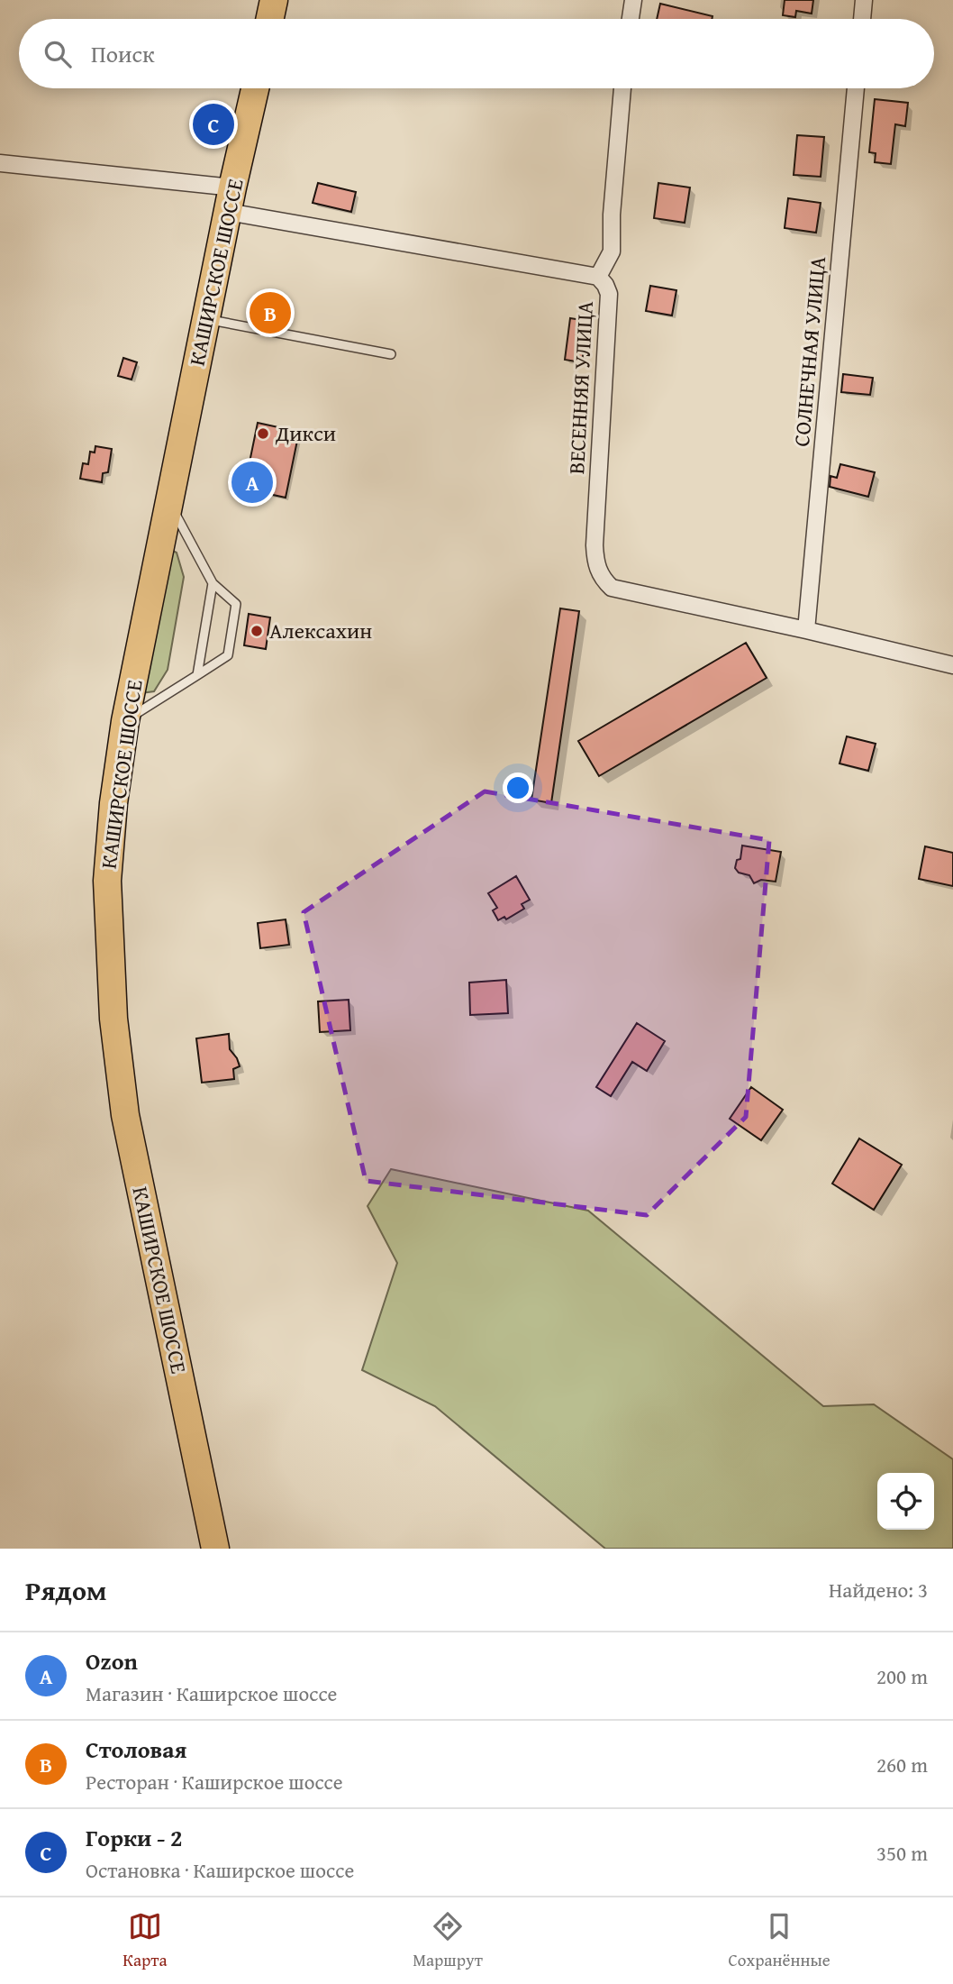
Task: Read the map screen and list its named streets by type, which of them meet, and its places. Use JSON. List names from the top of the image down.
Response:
{
  "streets": {
    "main road": ["КАШИРСКОЕ ШОССЕ"],
    "street": ["СОЛНЕЧНАЯ УЛИЦА", "ВЕСЕННЯЯ УЛИЦА"]
  },
  "crossings": [
    ["СОЛНЕЧНАЯ УЛИЦА", "ВЕСЕННЯЯ УЛИЦА"]
  ],
  "places": ["Дикси", "Алексахин"],
  "page": {
    "search": "Поиск",
    "pins": ["C", "B", "A"],
    "heading": ["Рядом", "Найдено: 3"],
    "list": [
      {
        "mark": "A",
        "name": "Ozon",
        "note": "Магазин · Каширское шоссе",
        "value": "200 m"
      },
      {
        "mark": "B",
        "name": "Столовая",
        "note": "Ресторан · Каширское шоссе",
        "value": "260 m"
      },
      {
        "mark": "C",
        "name": "Горки - 2",
        "note": "Остановка · Каширское шоссе",
        "value": "350 m"
      }
    ],
    "nav": ["Карта", "Маршрут", "Сохранённые"]
  }
}
